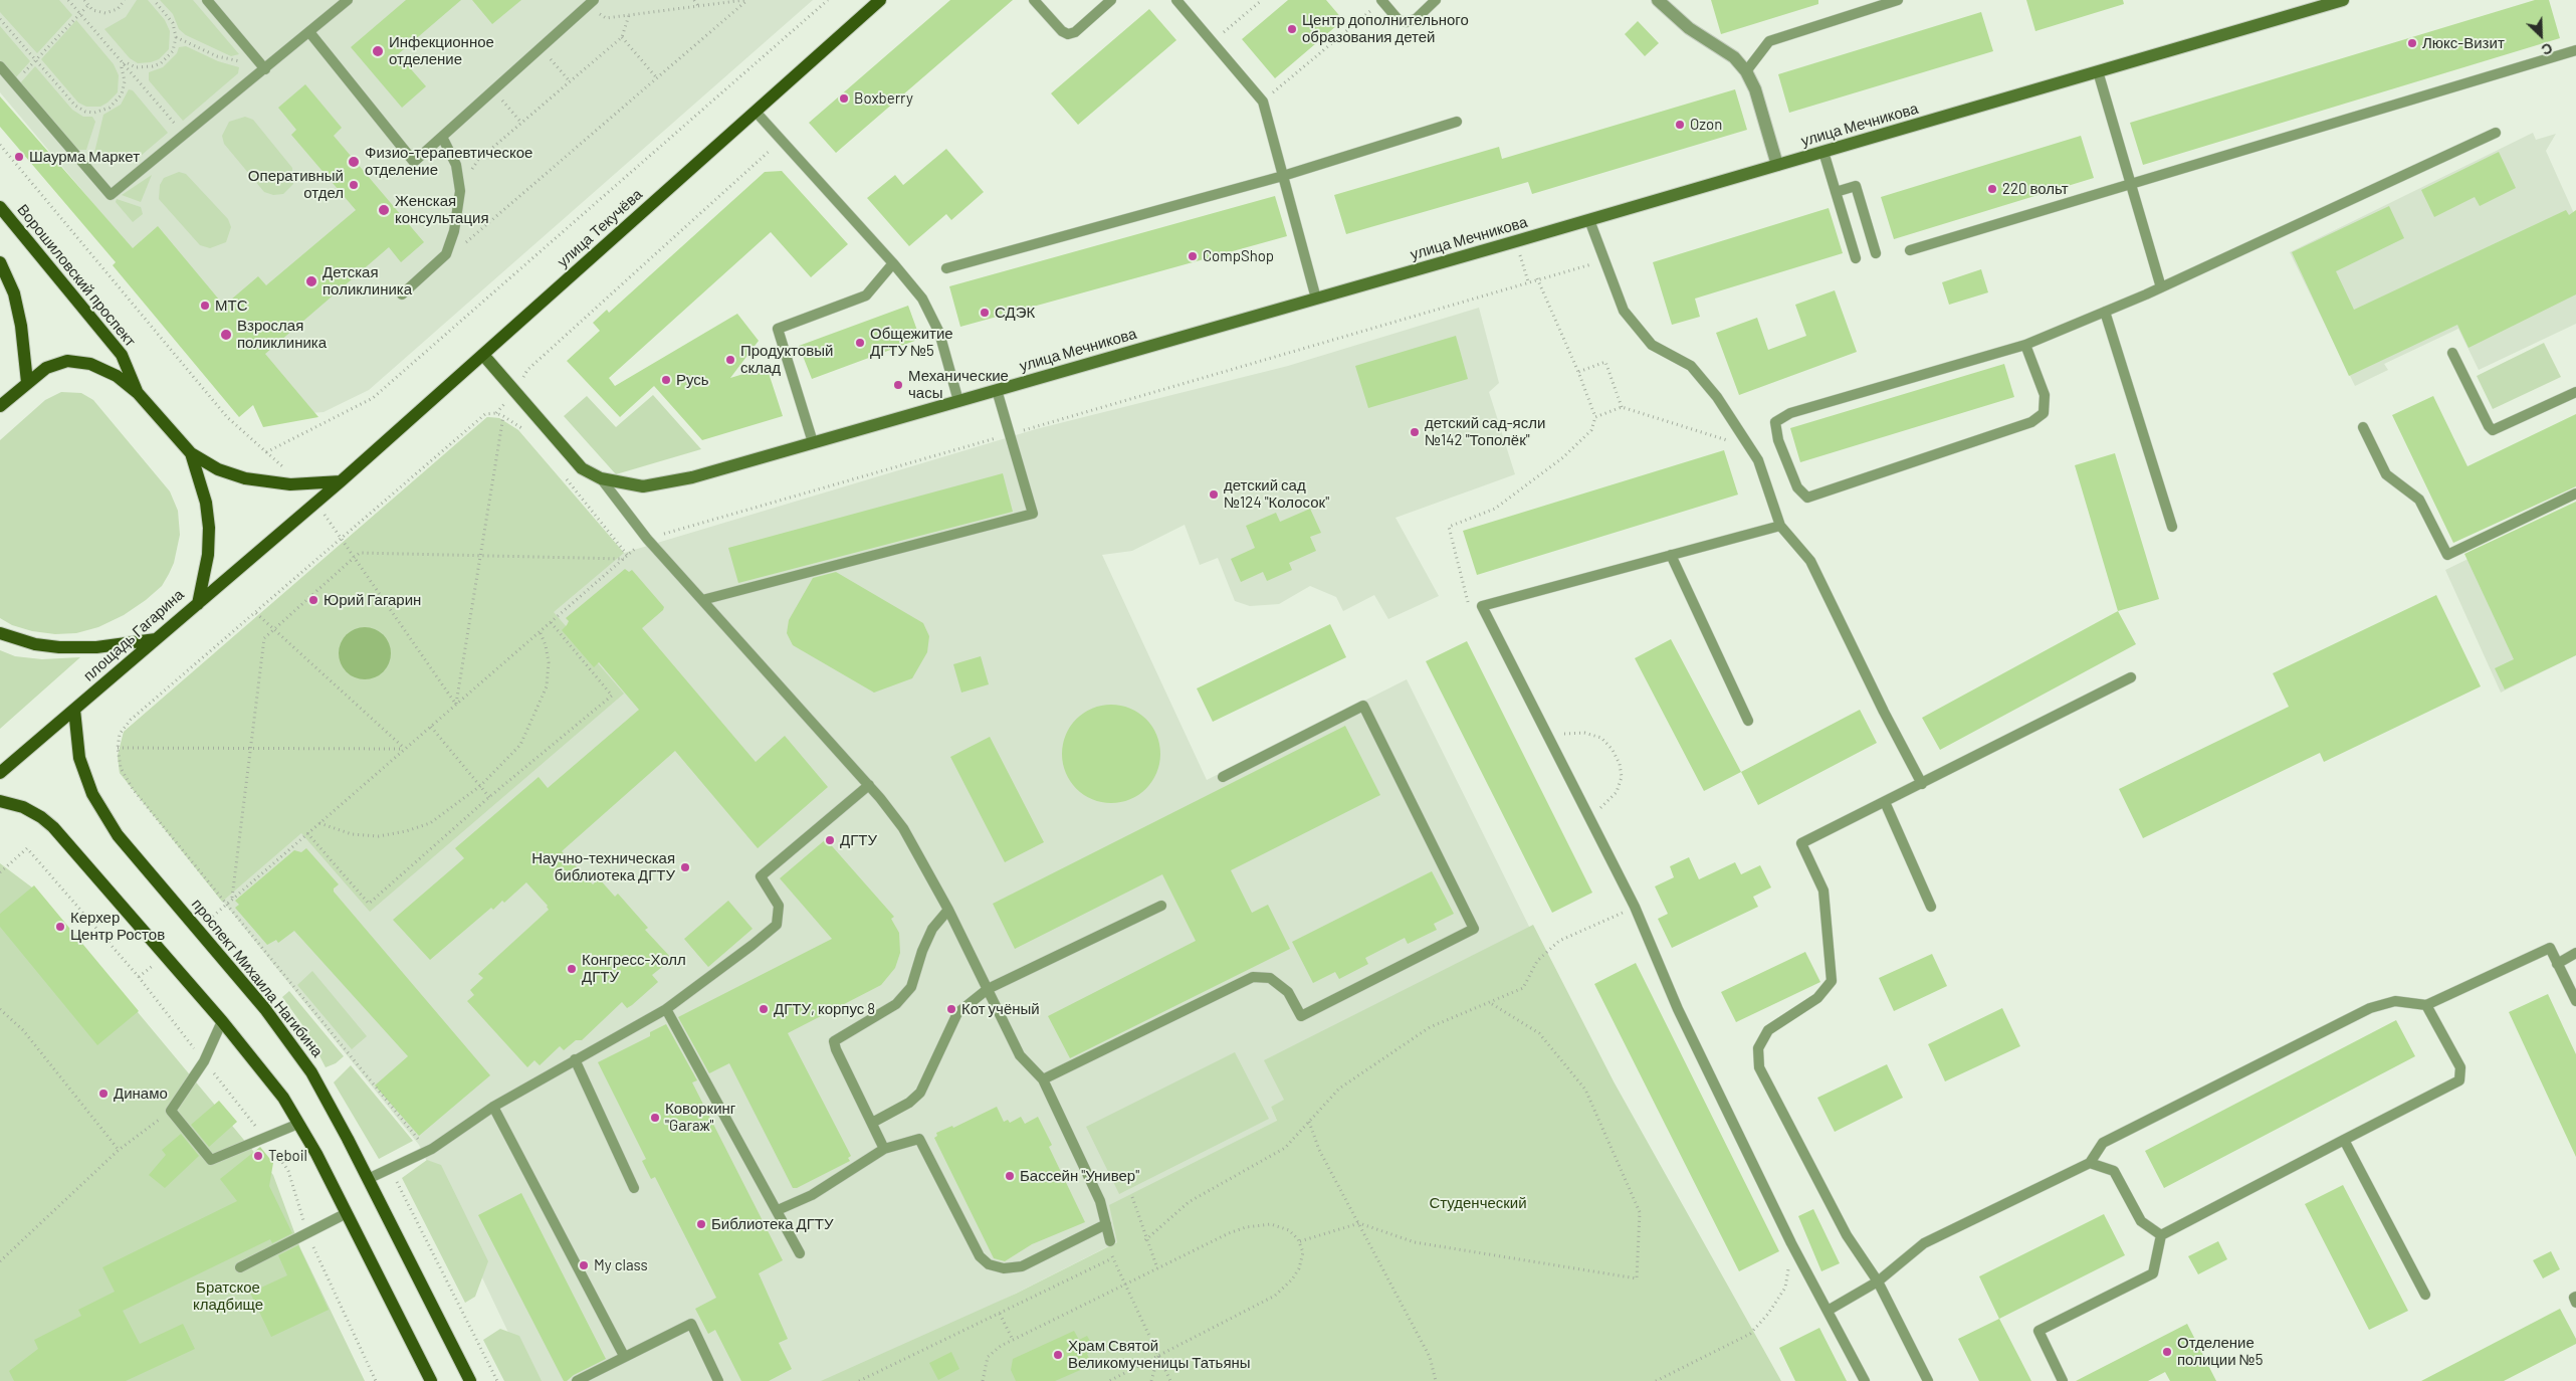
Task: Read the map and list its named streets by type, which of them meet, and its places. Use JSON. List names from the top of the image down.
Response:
{
  "streets": {
    "main road": [
      "улица Мечникова",
      "улица Текучёва",
      "Ворошиловский проспект",
      "площадь Гагарина",
      "проспект Михаила Нагибина"
    ]
  },
  "crossings": [
    ["улица Текучёва", "площадь Гагарина"],
    ["Ворошиловский проспект", "площадь Гагарина"],
    ["площадь Гагарина", "проспект Михаила Нагибина"]
  ],
  "parks": ["Студенческий", "Братское кладбище"],
  "places": [
    "Центр дополнительного образования детей",
    "Люкс-Визит",
    "Инфекционное отделение",
    "Boxberry",
    "Ozon",
    "Шаурма Маркет",
    "Физио-терапевтическое отделение",
    "Оперативный отдел",
    "220 вольт",
    "Женская консультация",
    "CompShop",
    "Детская поликлиника",
    "МТС",
    "СДЭК",
    "Взрослая поликлиника",
    "Общежитие ДГТУ №5",
    "Продуктовый склад",
    "Русь",
    "Механические часы",
    "детский сад-ясли №142 \"Тополёк\"",
    "детский сад №124 \"Колосок\"",
    "Юрий Гагарин",
    "ДГТУ",
    "Научно-техническая библиотека ДГТУ",
    "Керхер Центр Ростов",
    "Конгресс-Холл ДГТУ",
    "ДГТУ, корпус 8",
    "Кот учёный",
    "Динамо",
    "Коворкинг \"Gаraж\"",
    "Teboil",
    "Бассейн \"Универ\"",
    "Библиотека ДГТУ",
    "My class",
    "Отделение полиции №5",
    "Храм Святой Великомученицы Татьяны"
  ],
  "north": "bottom right"
}
